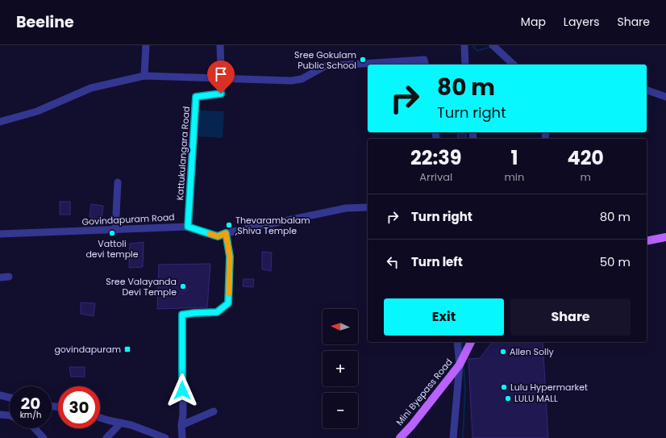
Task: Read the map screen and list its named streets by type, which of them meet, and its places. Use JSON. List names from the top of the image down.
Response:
{
  "streets": {
    "main road": ["Mini Byepass Road"],
    "street": ["Kattukulangara Road", "Govindapuram Road"]
  },
  "crossings": [
    ["Kattukulangara Road", "Govindapuram Road"]
  ],
  "places": {
    "other": [
      "Sree Gokulam Public School",
      "Thevarambalam ,Shiva Temple",
      "Vattoli devi temple",
      "Sree Valayanda Devi Temple",
      "Allen Solly",
      "Lulu Hypermarket",
      "LULU MALL"
    ],
    "transit": ["govindapuram"]
  },
  "north": "left",
  "page": {
    "header": "Beeline",
    "nav": ["Map", "Layers", "Share"],
    "turn": ["80 m", "Turn right"],
    "eta": [
      "22:39",
      "Arrival",
      "1",
      "min",
      "420",
      "m"
    ],
    "list": [
      {
        "name": "Turn right",
        "value": "80 m"
      },
      {
        "name": "Turn left",
        "value": "50 m"
      }
    ],
    "buttons": ["Exit", "Share"],
    "map_buttons": ["+", "−"],
    "speed": "20 km/h",
    "limit": "30"
  }
}
